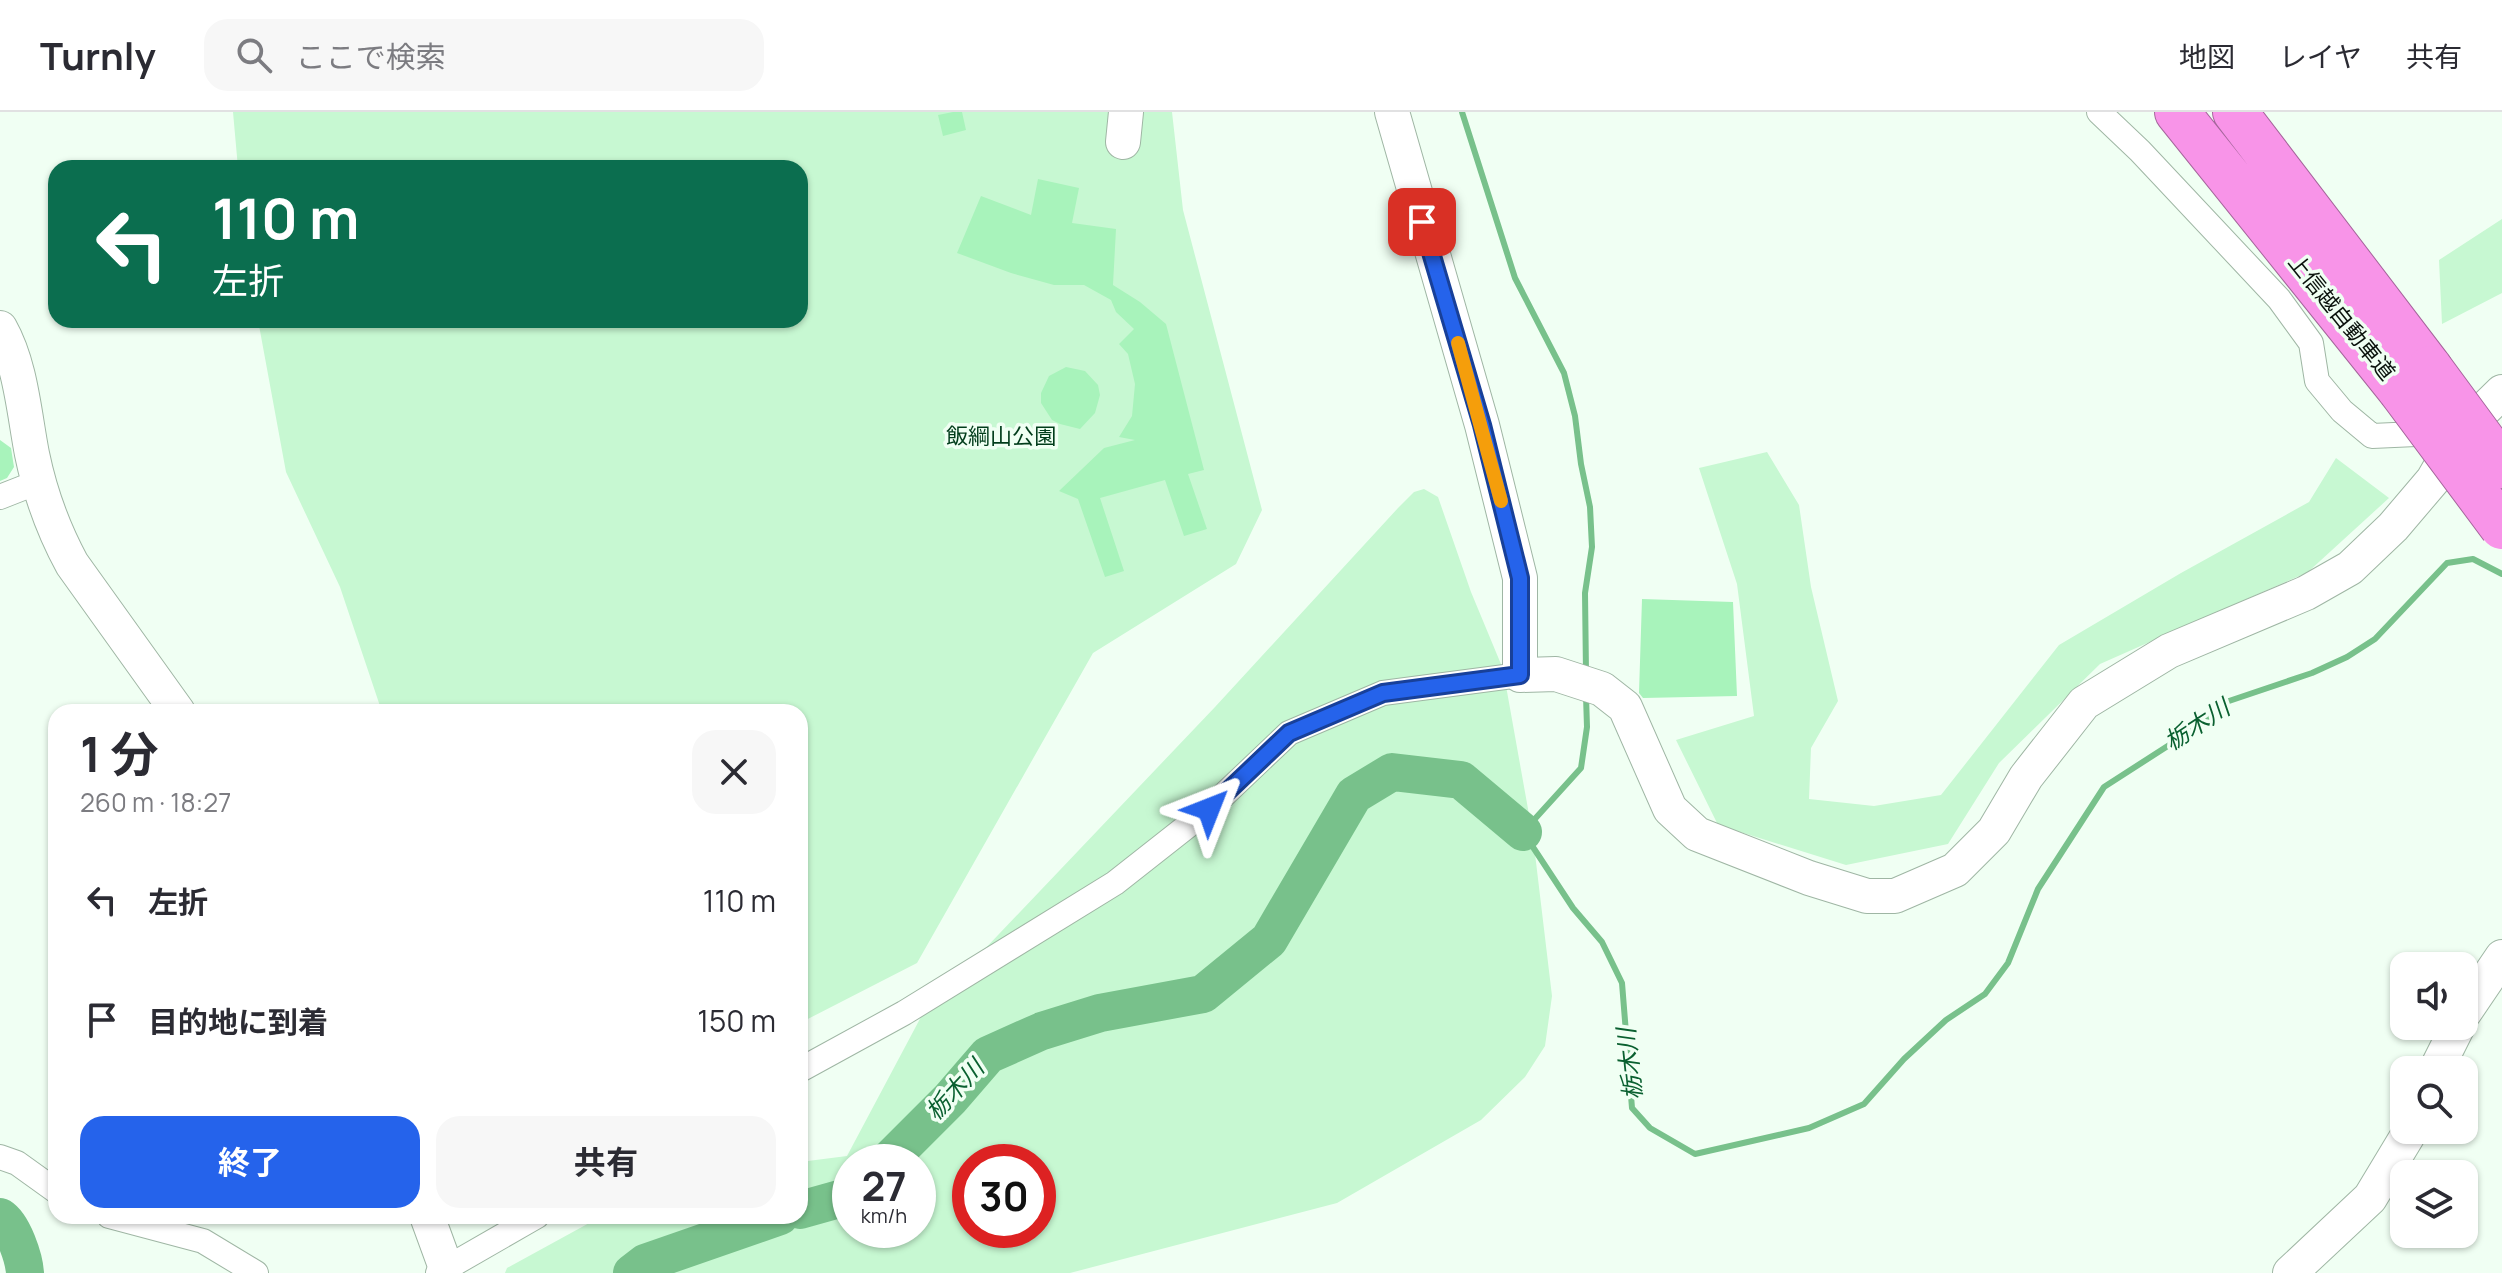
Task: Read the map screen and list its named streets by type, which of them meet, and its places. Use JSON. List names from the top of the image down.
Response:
{
  "streets": {
    "highway": ["上信越自動車道"]
  },
  "water": ["栃木川"],
  "parks": ["飯綱山公園"],
  "page": {
    "header": "Turnly",
    "search": "ここで検索",
    "nav": ["地図", "レイヤ", "共有"],
    "turn": ["110 m", "左折"],
    "heading": ["1 分", "260 m · 18:27"],
    "list": [
      {
        "name": "左折",
        "value": "110 m"
      },
      {
        "name": "目的地に到着",
        "value": "150 m"
      }
    ],
    "buttons": ["終了", "共有"],
    "speed": "27 km/h",
    "limit": "30"
  }
}
